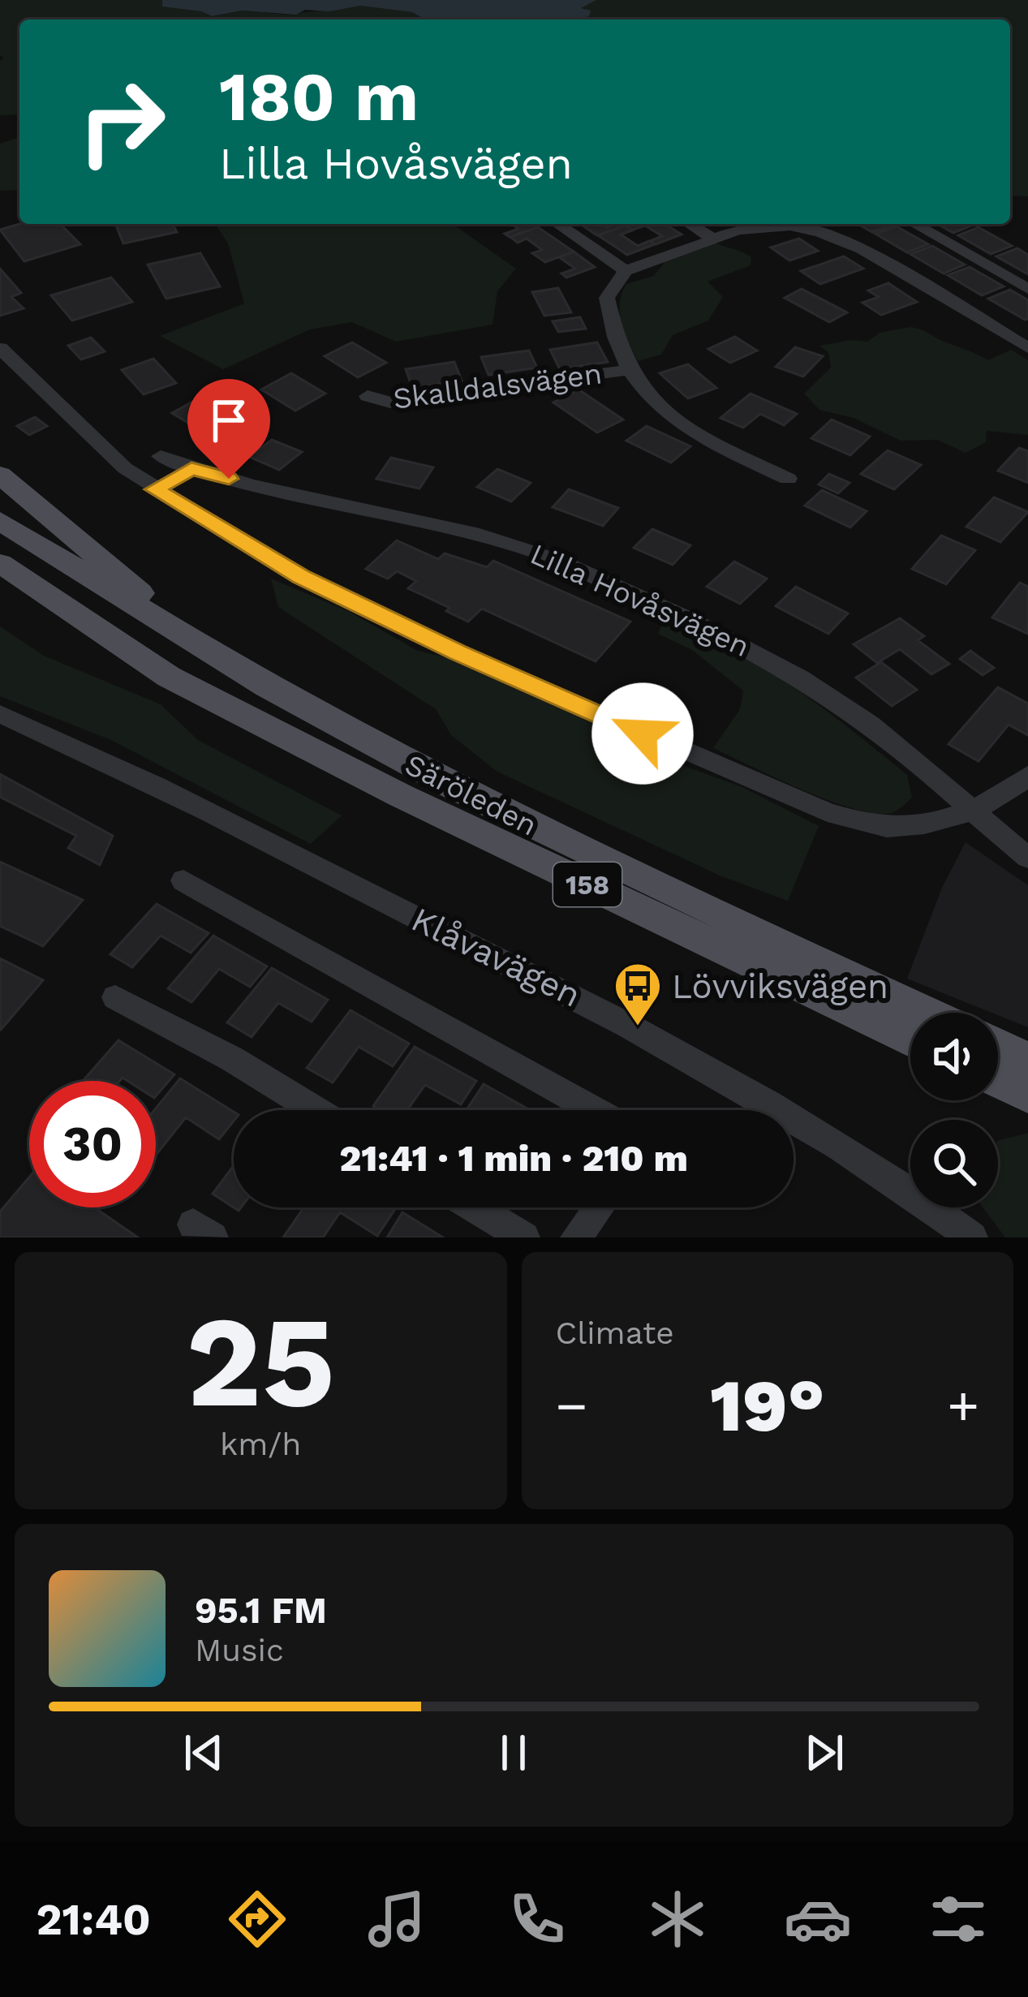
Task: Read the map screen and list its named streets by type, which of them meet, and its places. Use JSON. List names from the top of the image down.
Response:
{
  "streets": {
    "main road": ["Säröleden", "158"],
    "street": ["Skalldalsvägen", "Lilla Hovåsvägen", "Klåvavägen"]
  },
  "crossings": [
    ["Säröleden", "158"]
  ],
  "places": {
    "bus stop": ["Lövviksvägen"]
  },
  "page": {
    "turn": ["180 m", "Lilla Hovåsvägen"],
    "limit": "30",
    "trip": "21:41 · 1 min · 210 m",
    "tile": [
      ["25", "km/h"],
      "Climate"
    ],
    "heat": ["−", "19°", "+"],
    "song": ["95.1 FM", "Music"],
    "tabs": "21:40"
  }
}
